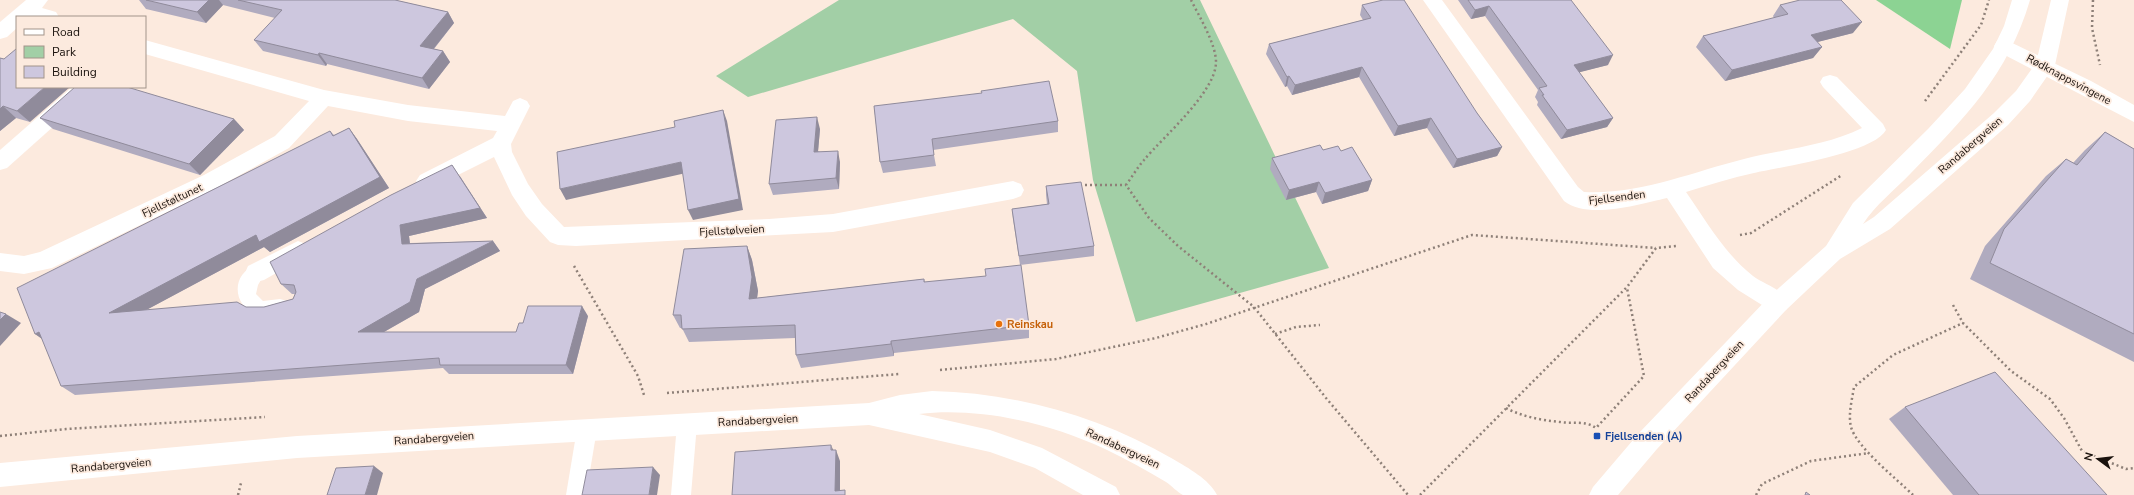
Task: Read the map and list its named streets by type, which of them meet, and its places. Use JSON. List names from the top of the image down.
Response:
{
  "streets": {
    "street": [
      "Rødknappsvingene",
      "Randabergveien",
      "Fjellsenden",
      "Fjellstøltunet",
      "Fjellstølveien"
    ]
  },
  "crossings": [
    ["Rødknappsvingene", "Randabergveien"]
  ],
  "places": {
    "other": ["Reinskau"],
    "transit": ["Fjellsenden (A)"]
  },
  "legend": ["Road", "Park", "Building"],
  "north": "left"
}
